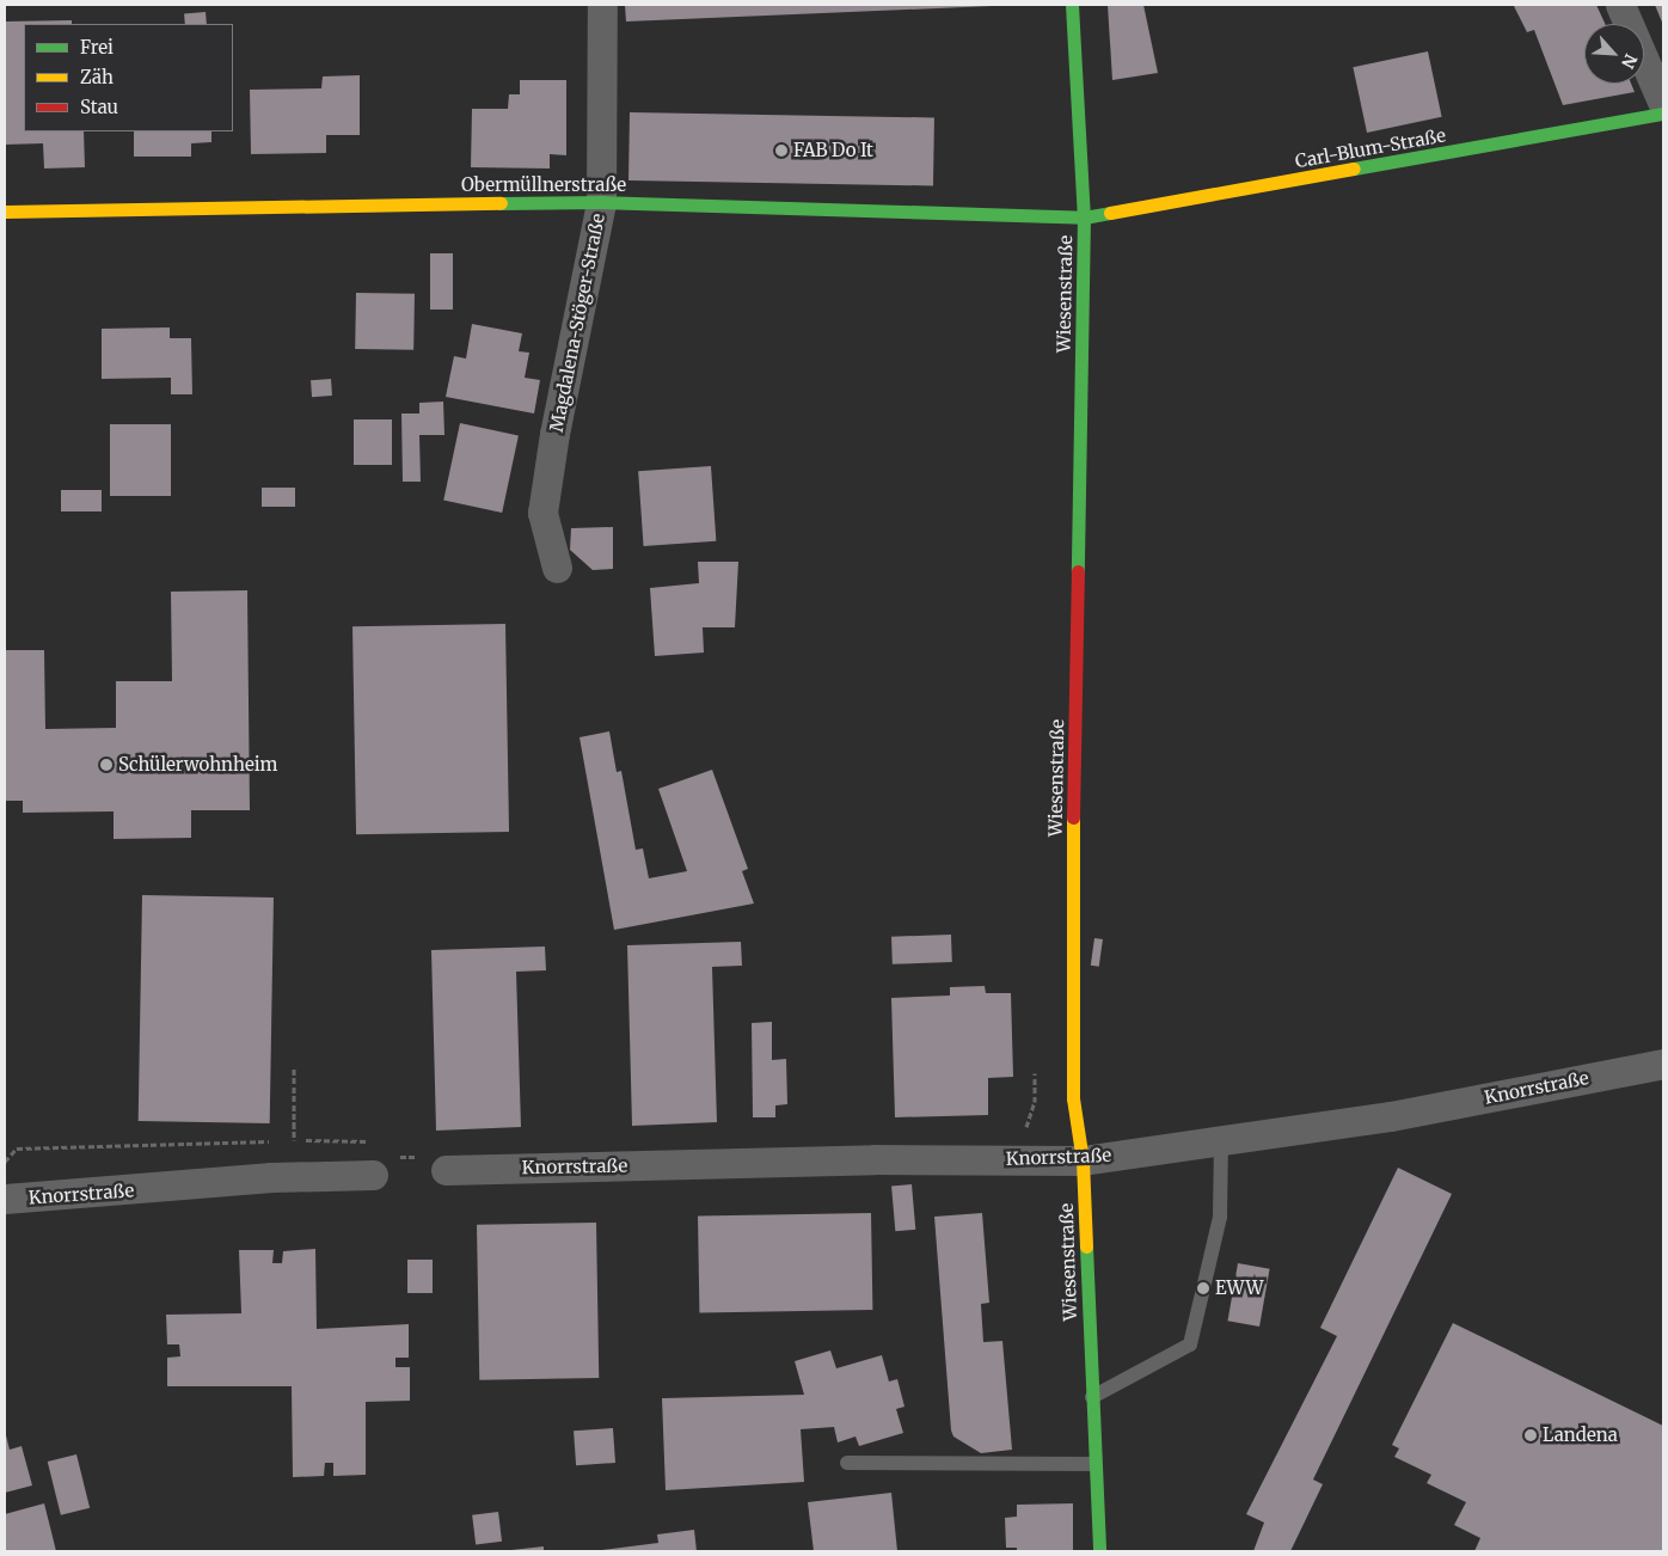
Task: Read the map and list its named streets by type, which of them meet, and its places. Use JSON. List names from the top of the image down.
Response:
{
  "streets": {
    "street": [
      "Carl-Blum-Straße",
      "Obermüllnerstraße",
      "Wiesenstraße",
      "Magdalena-Stöger-Straße",
      "Knorrstraße"
    ]
  },
  "crossings": [
    ["Carl-Blum-Straße", "Obermüllnerstraße"],
    ["Carl-Blum-Straße", "Wiesenstraße"],
    ["Obermüllnerstraße", "Wiesenstraße"],
    ["Obermüllnerstraße", "Magdalena-Stöger-Straße"],
    ["Wiesenstraße", "Knorrstraße"]
  ],
  "places": [
    "FAB Do It",
    "Schülerwohnheim",
    "EWW",
    "Landena"
  ],
  "legend": ["Frei", "Zäh", "Stau"],
  "north": "bottom right"
}
